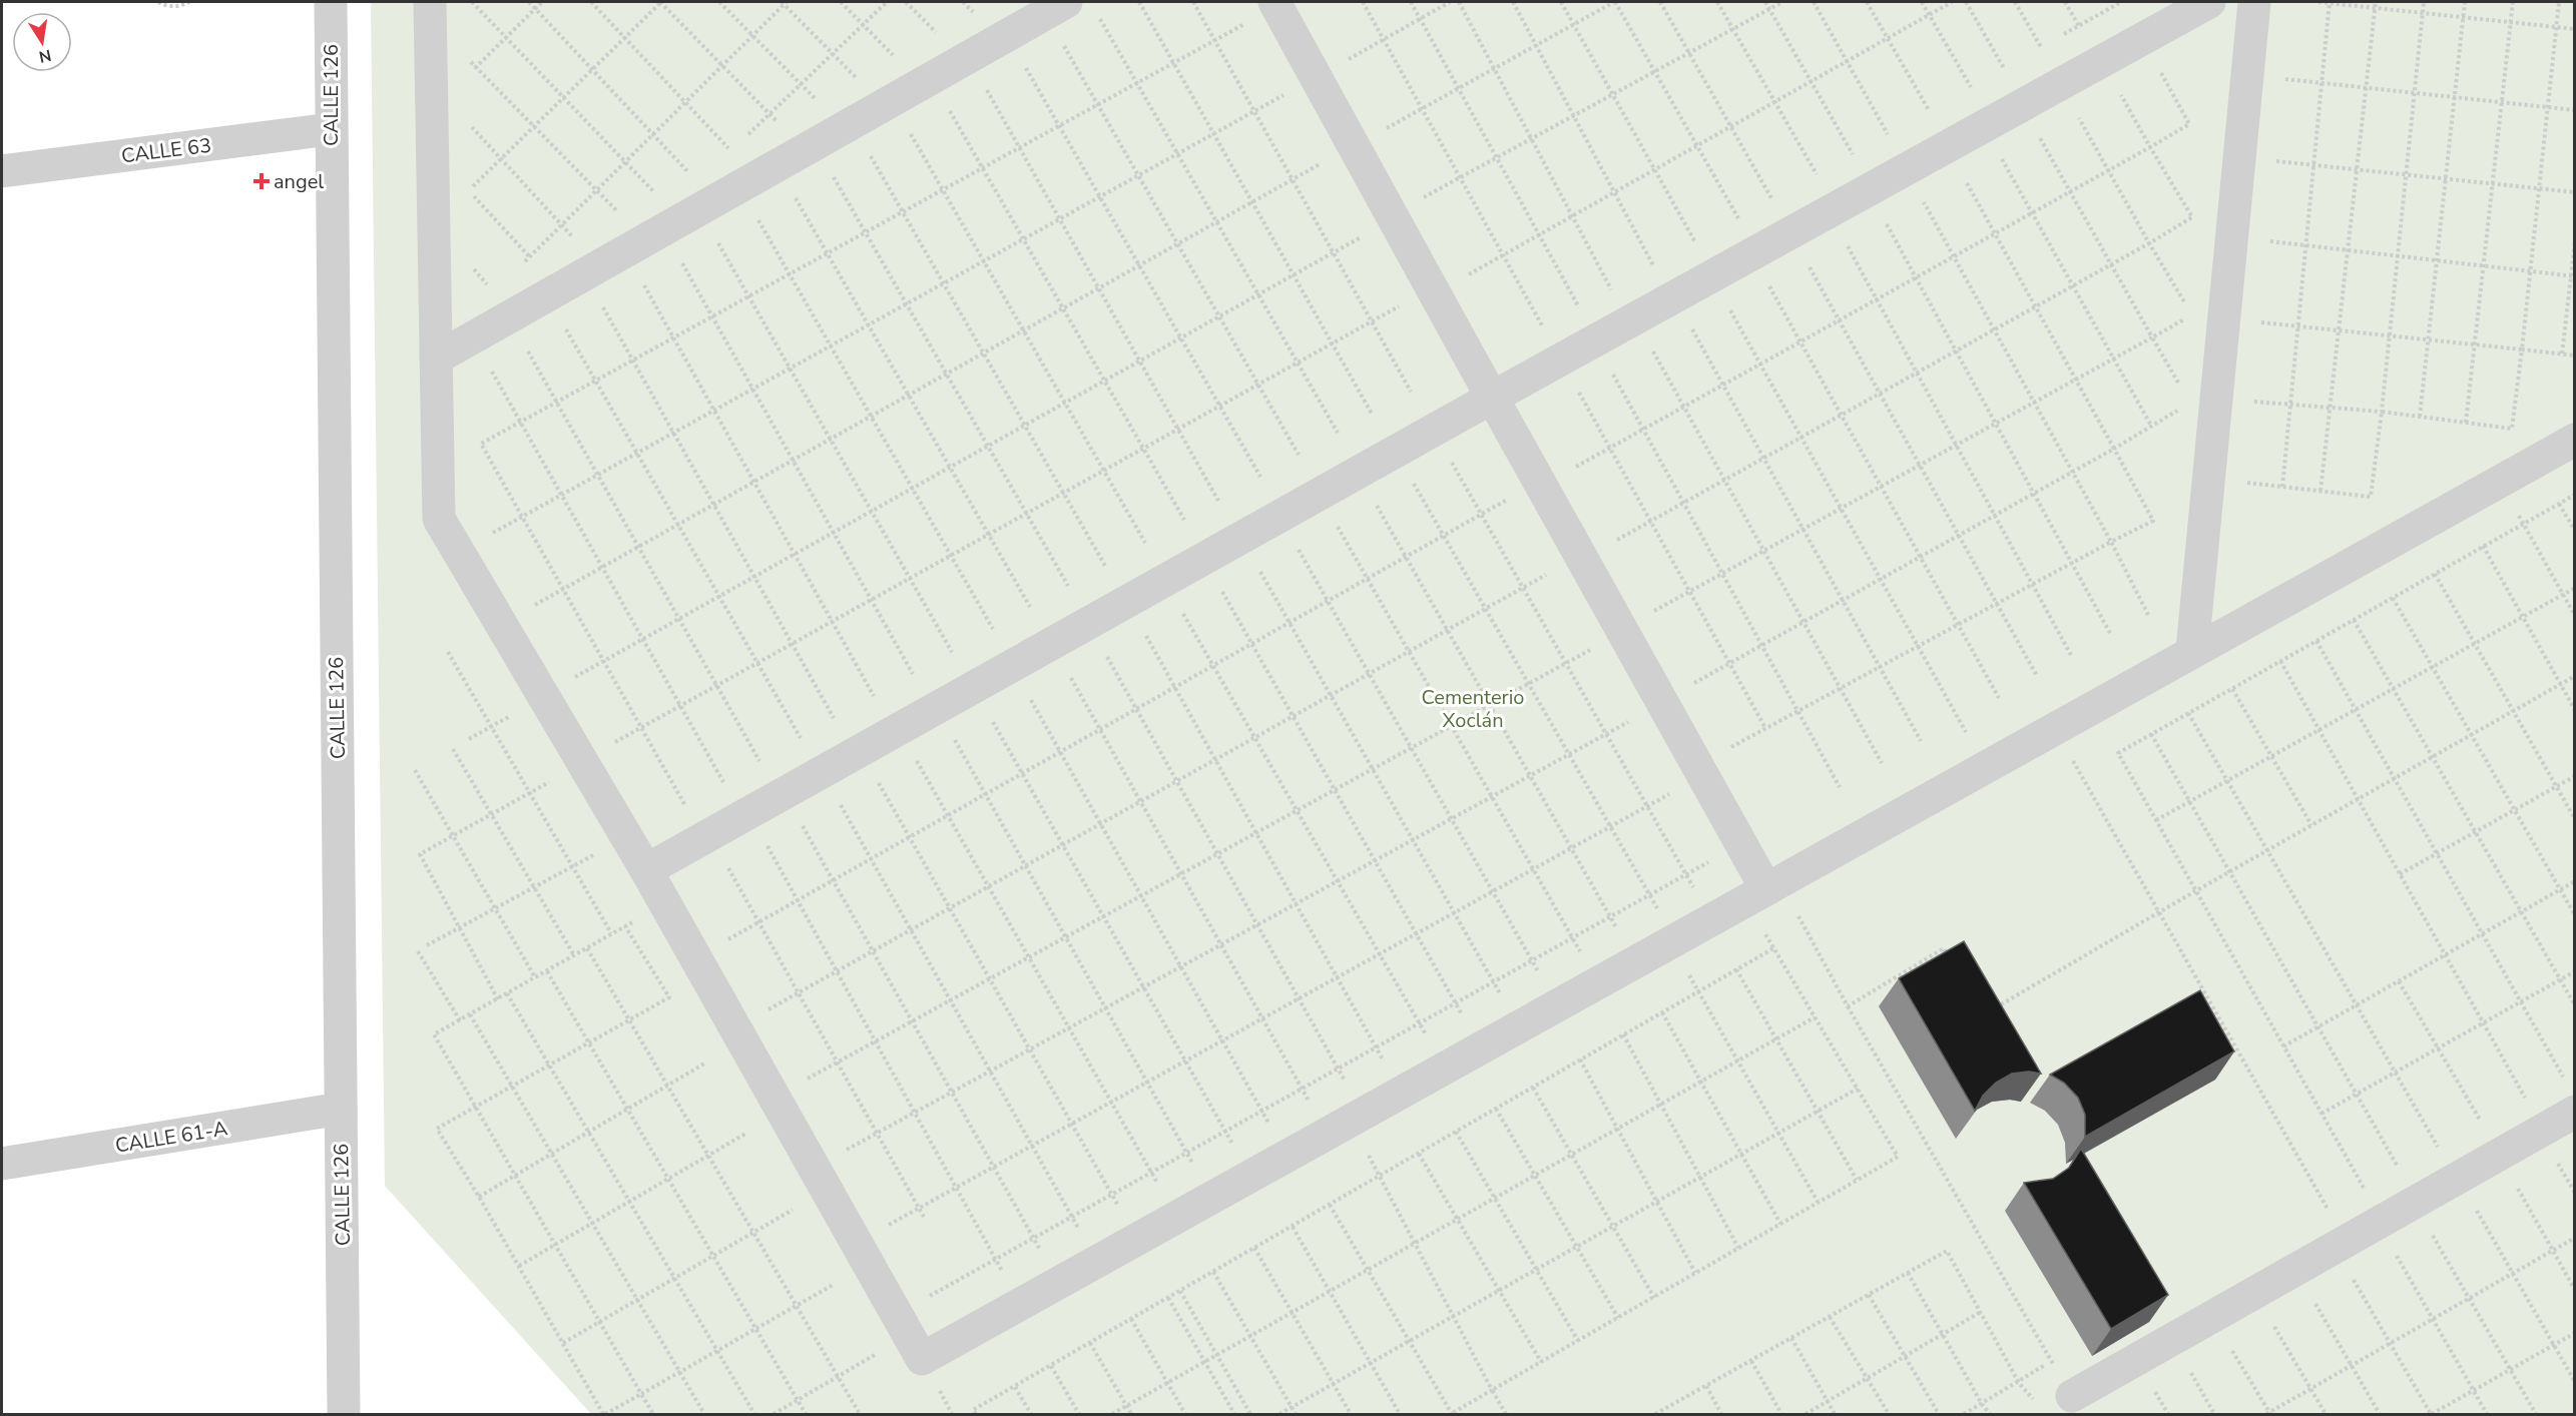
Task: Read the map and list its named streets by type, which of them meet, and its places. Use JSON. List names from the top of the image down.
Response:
{
  "streets": {
    "street": ["CALLE 126", "CALLE 63", "CALLE 61-A"]
  },
  "crossings": [
    ["CALLE 126", "CALLE 63"],
    ["CALLE 126", "CALLE 61-A"]
  ],
  "parks": ["Cementerio Xoclán"],
  "places": {
    "health": ["angel"]
  },
  "north": "bottom"
}
